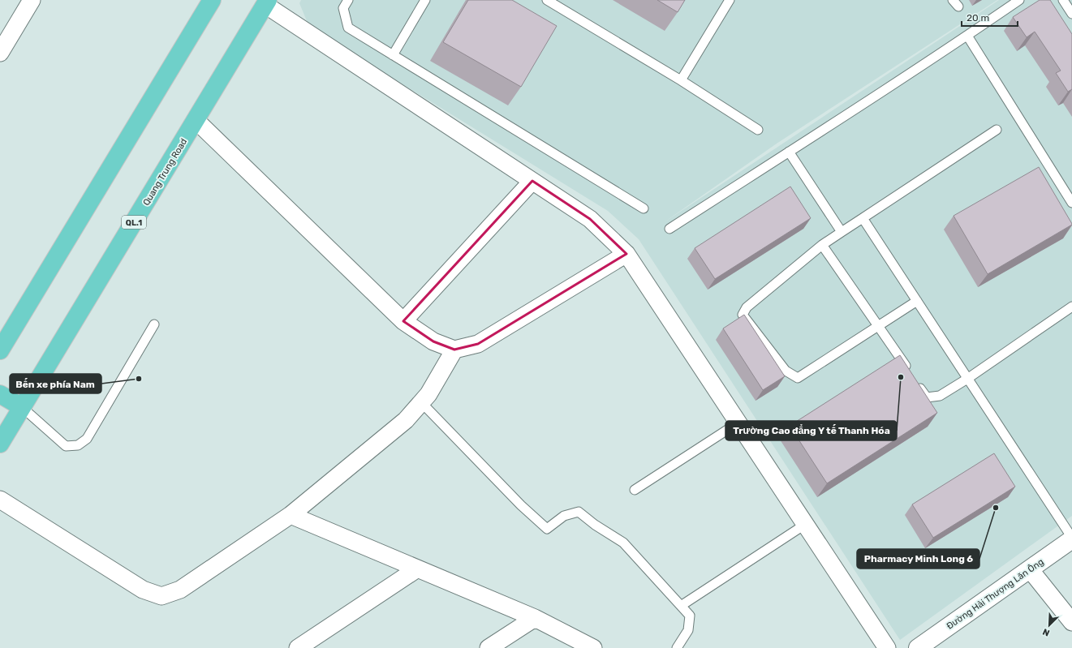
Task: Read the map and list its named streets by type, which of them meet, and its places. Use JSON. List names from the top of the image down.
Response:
{
  "streets": {
    "highway": ["Quang Trung Road", "QL.1"],
    "main road": ["Đường Hải Thượng Lãn Ông"]
  },
  "places": ["Trường Cao đẳng Y tế Thanh Hóa", "Bến xe phía Nam", "Pharmacy Minh Long 6"],
  "scale_bar": "20 m",
  "north": "bottom left"
}
